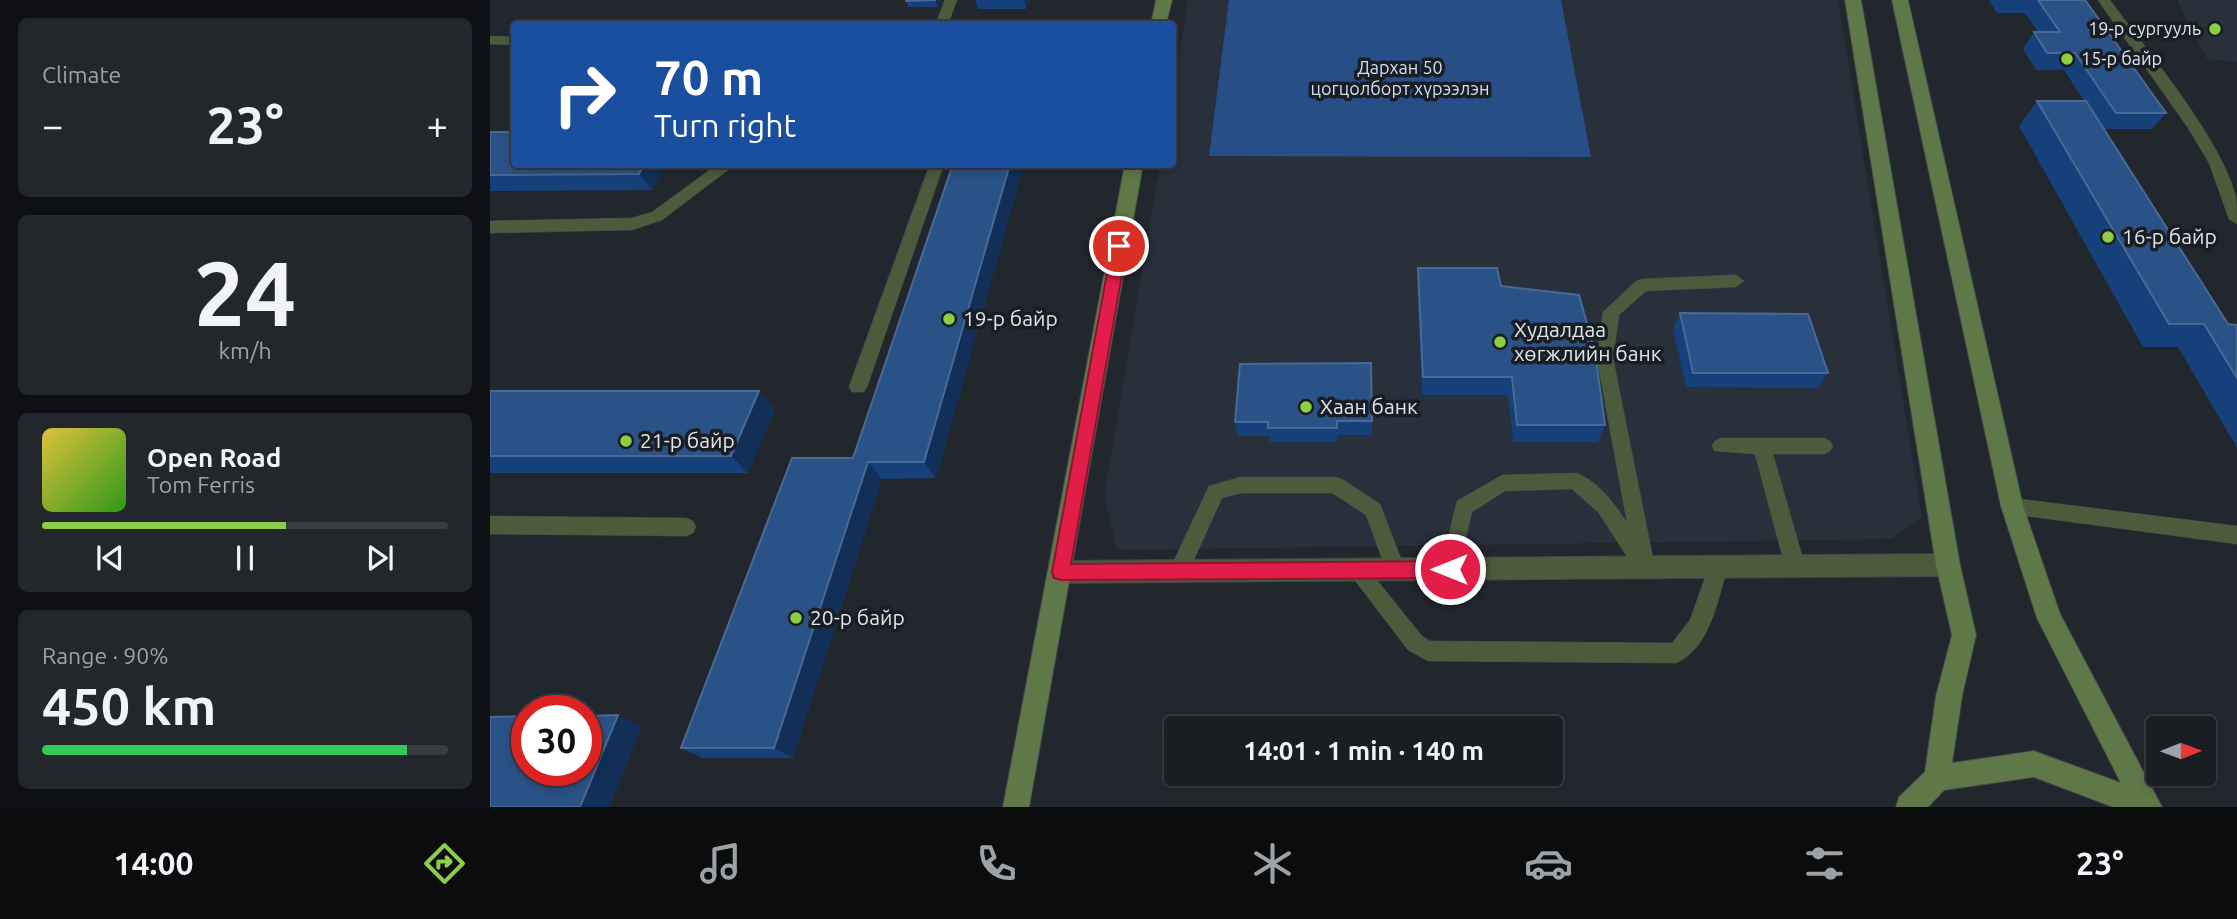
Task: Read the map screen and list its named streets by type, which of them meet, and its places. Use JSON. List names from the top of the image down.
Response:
{
  "parks": ["Дархан 50 цогцолборт хүрээлэн"],
  "places": [
    "19-р сургууль",
    "15-р байр",
    "16-р байр",
    "19-р байр",
    "Худалдаа хөгжлийн банк",
    "Хаан банк",
    "21-р байр",
    "20-р байр"
  ],
  "north": "right",
  "page": {
    "tile": [
      "Climate",
      ["24", "km/h"],
      ["Range · 90%", "450 km"]
    ],
    "turn": ["70 m", "Turn right"],
    "heat": ["−", "23°", "+"],
    "song": ["Open Road", "Tom Ferris"],
    "limit": "30",
    "trip": "14:01 · 1 min · 140 m",
    "tabs": ["14:00", "23°"]
  }
}
